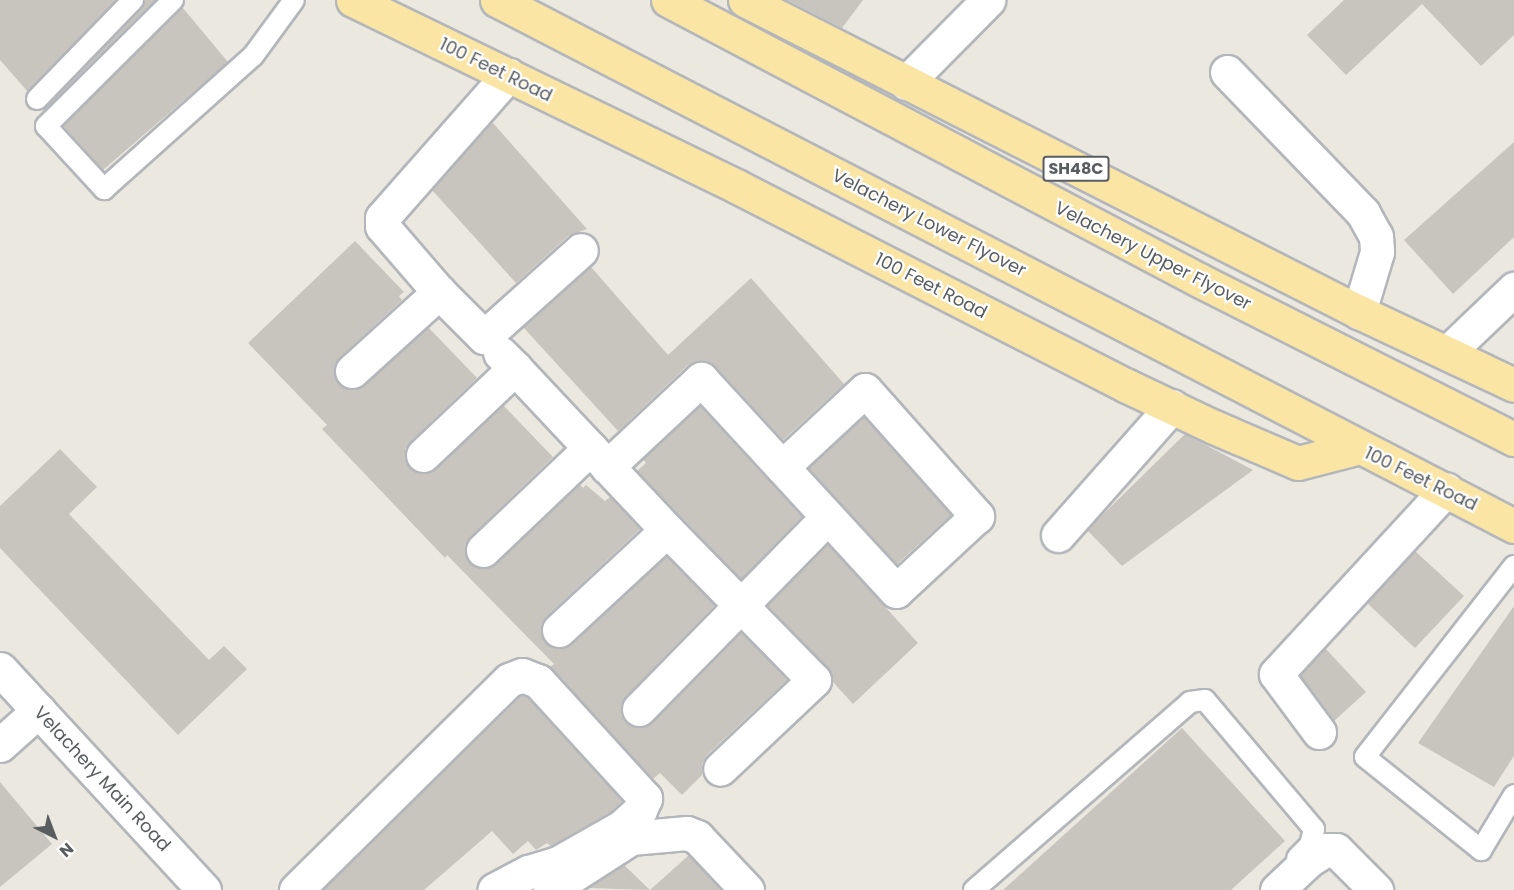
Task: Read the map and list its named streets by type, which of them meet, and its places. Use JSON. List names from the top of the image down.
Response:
{
  "streets": {
    "main road": [
      "100 Feet Road",
      "SH48C",
      "Velachery Lower Flyover",
      "Velachery Upper Flyover"
    ],
    "street": ["Velachery Main Road"]
  },
  "crossings": [
    ["100 Feet Road", "Velachery Lower Flyover"]
  ],
  "north": "bottom right"
}
